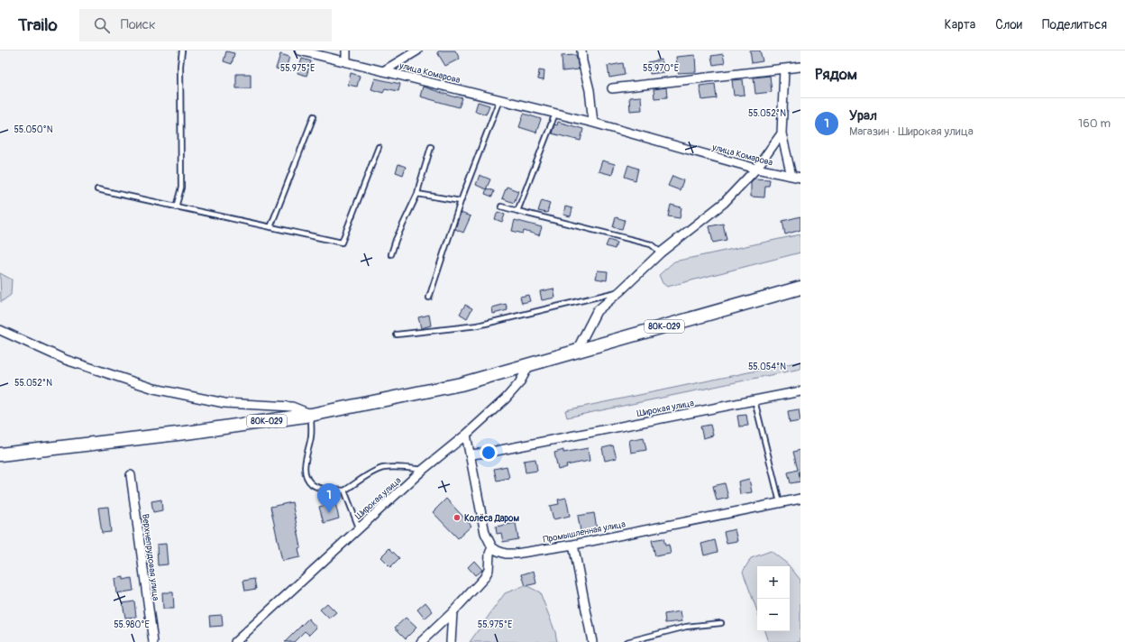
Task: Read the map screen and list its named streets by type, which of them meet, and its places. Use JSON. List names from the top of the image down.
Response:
{
  "streets": {
    "main road": ["80К-029"],
    "street": [
      "улица Комарова",
      "Широкая улица",
      "Промышленная улица",
      "Верхнепрудовая улица"
    ]
  },
  "crossings": [
    ["80К-029", "Широкая улица"]
  ],
  "places": ["Колёса Даром"],
  "page": {
    "header": "Trailo",
    "search": "Поиск",
    "nav": ["Карта", "Слои", "Поделиться"],
    "heading": "Рядом",
    "list": [
      {
        "mark": "1",
        "name": "Урал",
        "note": "Магазин · Широкая улица",
        "value": "160 m"
      }
    ],
    "pins": "1",
    "map_buttons": ["+", "−"]
  },
  "coordinates": [
    "55.975°E",
    "55.970°E",
    "55.052°N",
    "55.050°N",
    "55.054°N",
    "55.980°E"
  ]
}
